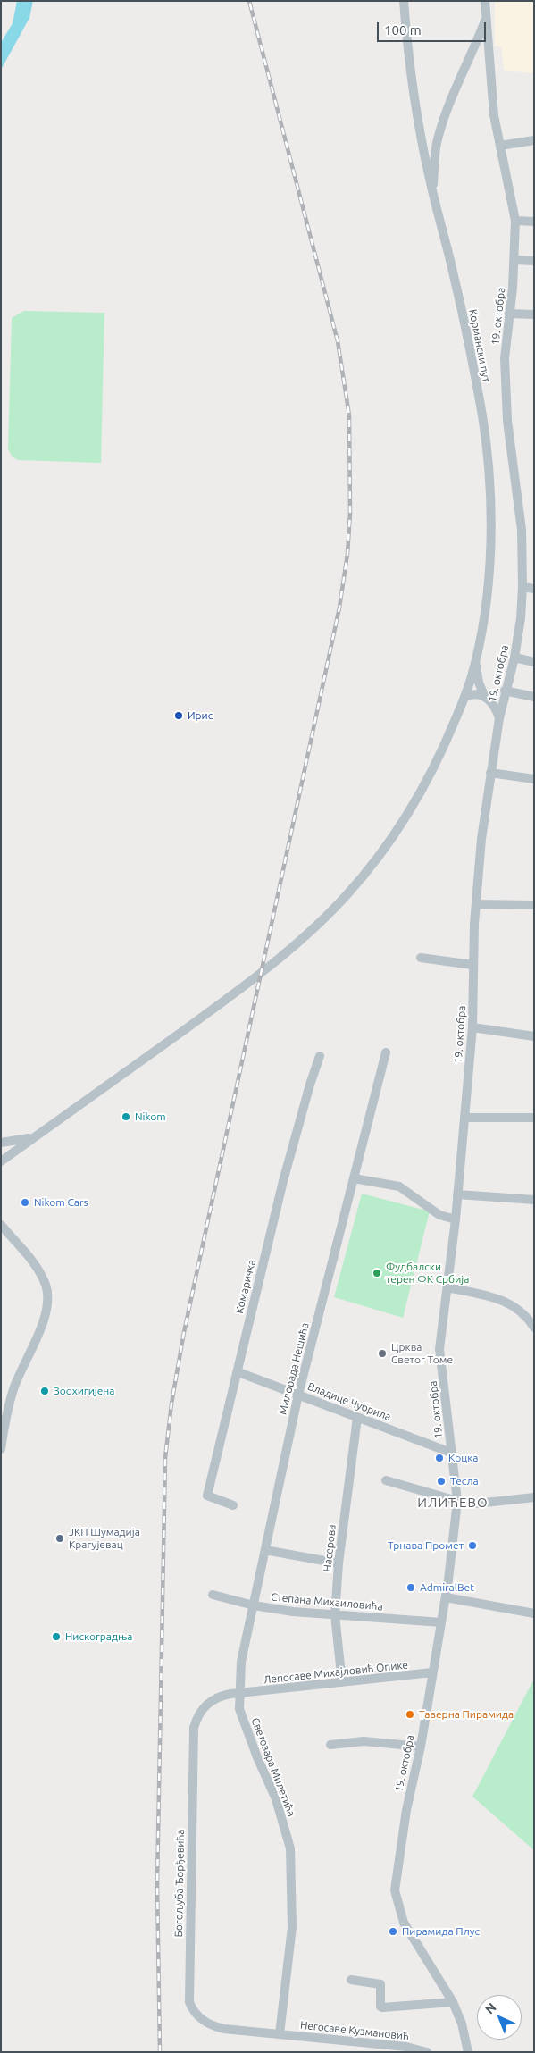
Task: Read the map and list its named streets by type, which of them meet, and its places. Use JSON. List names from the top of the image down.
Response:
{
  "streets": {
    "street": [
      "19. октобра",
      "Кормански пут",
      "Комаричка",
      "Милорада Нешића",
      "Владице Чубрила",
      "Насерова",
      "Степана Михаиловића",
      "Лепосаве Михајловић Опике",
      "Светозара Милетића",
      "Богољуба Ђорђевића",
      "Негосаве Кузмановић"
    ]
  },
  "crossings": [
    ["19. октобра", "Владице Чубрила"],
    ["19. октобра", "Степана Михаиловића"],
    ["19. октобра", "Лепосаве Михајловић Опике"],
    ["Комаричка", "Владице Чубрила"],
    ["Милорада Нешића", "Владице Чубрила"],
    ["Милорада Нешића", "Степана Михаиловића"],
    ["Милорада Нешића", "Лепосаве Михајловић Опике"],
    ["Милорада Нешића", "Светозара Милетића"],
    ["Милорада Нешића", "Богољуба Ђорђевића"],
    ["Владице Чубрила", "Насерова"],
    ["Насерова", "Степана Михаиловића"],
    ["Насерова", "Лепосаве Михајловић Опике"],
    ["Лепосаве Михајловић Опике", "Светозара Милетића"],
    ["Лепосаве Михајловић Опике", "Богољуба Ђорђевића"],
    ["Светозара Милетића", "Богољуба Ђорђевића"],
    ["Светозара Милетића", "Негосаве Кузмановић"],
    ["Богољуба Ђорђевића", "Негосаве Кузмановић"]
  ],
  "districts": ["ИЛИЋЕВО"],
  "places": [
    "Ирис",
    "Nikom",
    "Nikom Cars",
    "Фудбалски терен ФК Србија",
    "Црква Светог Томе",
    "Зоохигијена",
    "Коцка",
    "Тесла",
    "ЈКП Шумадија Крагујевац",
    "Трнава Промет",
    "AdmiralBet",
    "Нискоградња",
    "Таверна Пирамида",
    "Пирамида Плус"
  ],
  "scale_bar": "100 m",
  "north": "top left"
}
